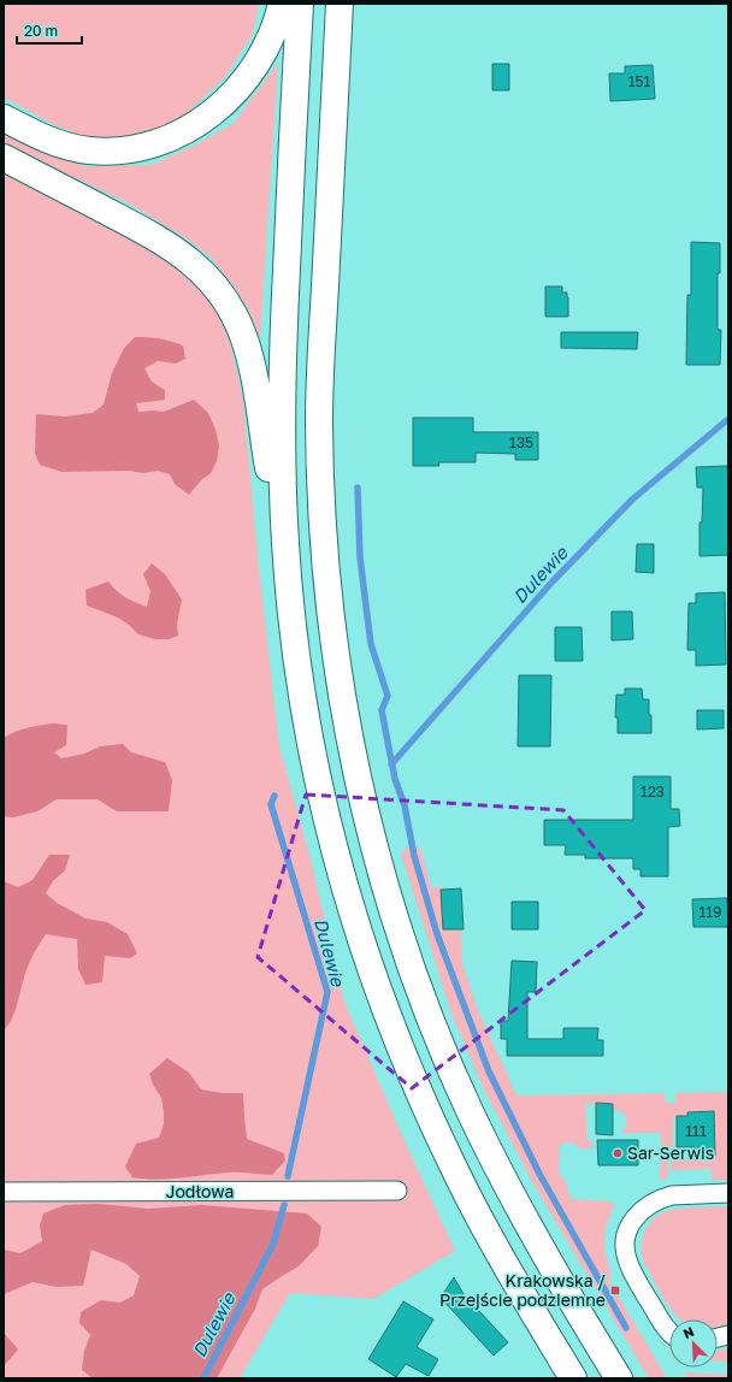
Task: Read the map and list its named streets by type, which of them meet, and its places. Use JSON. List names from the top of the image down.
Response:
{
  "streets": {
    "street": ["Jodłowa"]
  },
  "water": ["Dulewie"],
  "places": {
    "other": ["Sar-Serwis"],
    "transit": ["Krakowska / Przejście podziemne"]
  },
  "house_numbers": [
    "151",
    "135",
    "123",
    "119",
    "111"
  ],
  "scale_bar": "20 m",
  "north": "top left"
}
